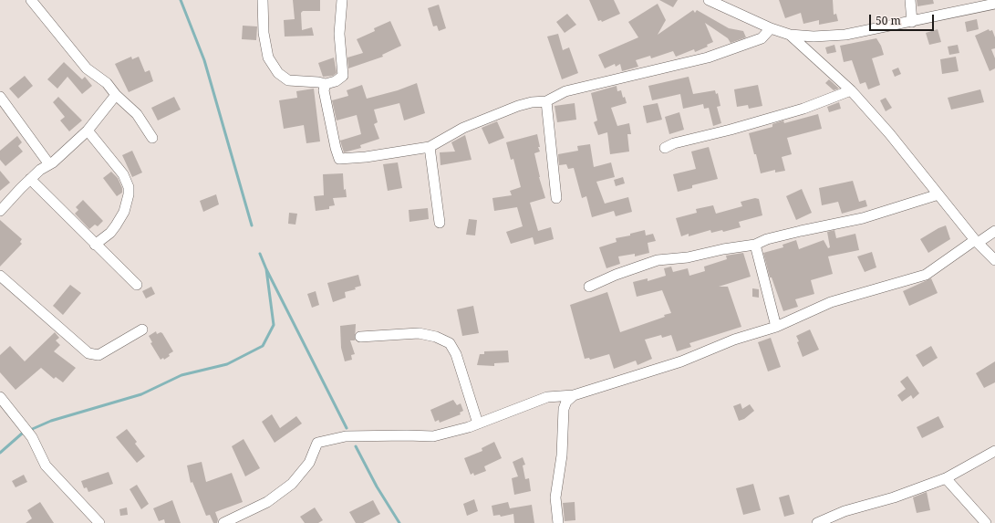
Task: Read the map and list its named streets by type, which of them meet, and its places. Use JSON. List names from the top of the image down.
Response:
{
  "scale_bar": "50 m"
}
